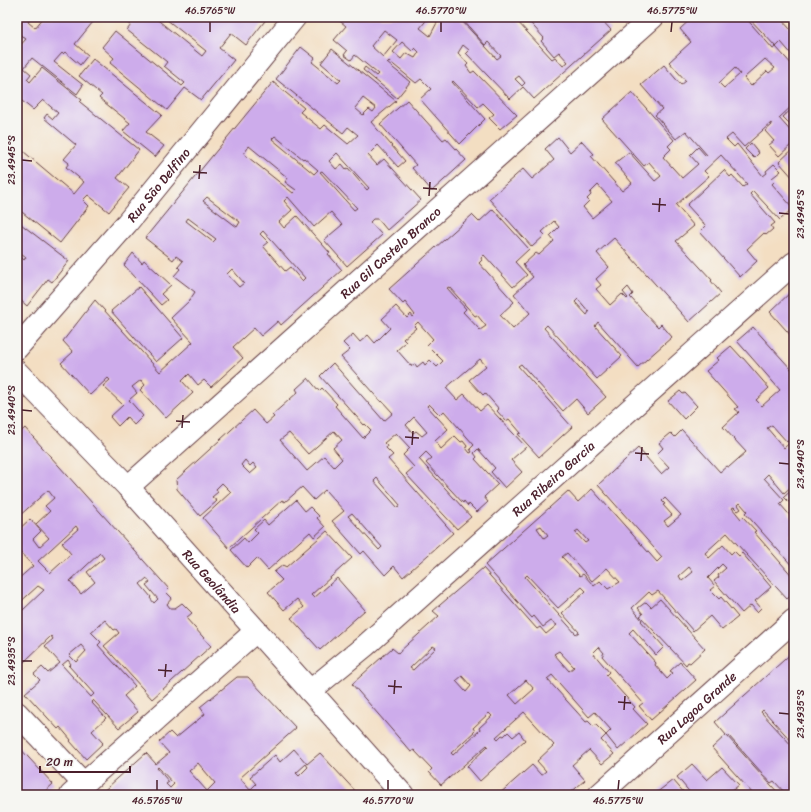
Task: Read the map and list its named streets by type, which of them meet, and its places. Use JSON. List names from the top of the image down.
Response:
{
  "streets": {
    "street": [
      "Rua São Delfino",
      "Rua Gil Castelo Branco",
      "Rua Ribeiro Garcia",
      "Rua Geolândia",
      "Rua Lagoa Grande"
    ]
  },
  "crossings": [
    ["Rua Gil Castelo Branco", "Rua Geolândia"],
    ["Rua Ribeiro Garcia", "Rua Geolândia"]
  ],
  "scale_bar": "20 m",
  "coordinates": [
    "46.5765°W",
    "46.5770°W",
    "46.5775°W",
    "23.4945°S",
    "23.4940°S",
    "23.4935°S"
  ]
}
